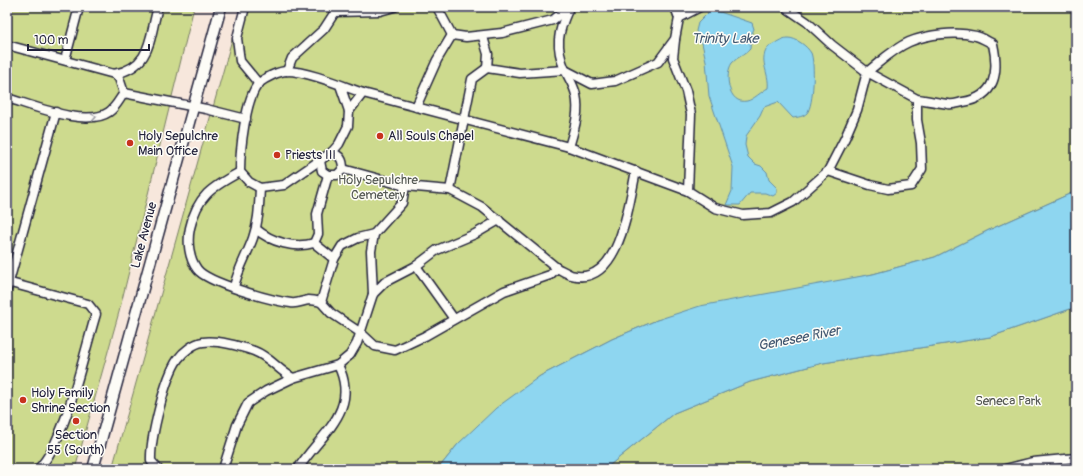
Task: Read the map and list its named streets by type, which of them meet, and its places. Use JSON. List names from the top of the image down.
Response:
{
  "streets": {
    "main road": ["Lake Avenue"]
  },
  "water": ["Trinity Lake", "Genesee River"],
  "parks": ["Holy Sepulchre Cemetery", "Seneca Park"],
  "places": [
    "All Souls Chapel",
    "Holy Sepulchre Main Office",
    "Priests III",
    "Holy Family Shrine Section",
    "Section 55 (South)"
  ],
  "scale_bar": "100 m"
}
